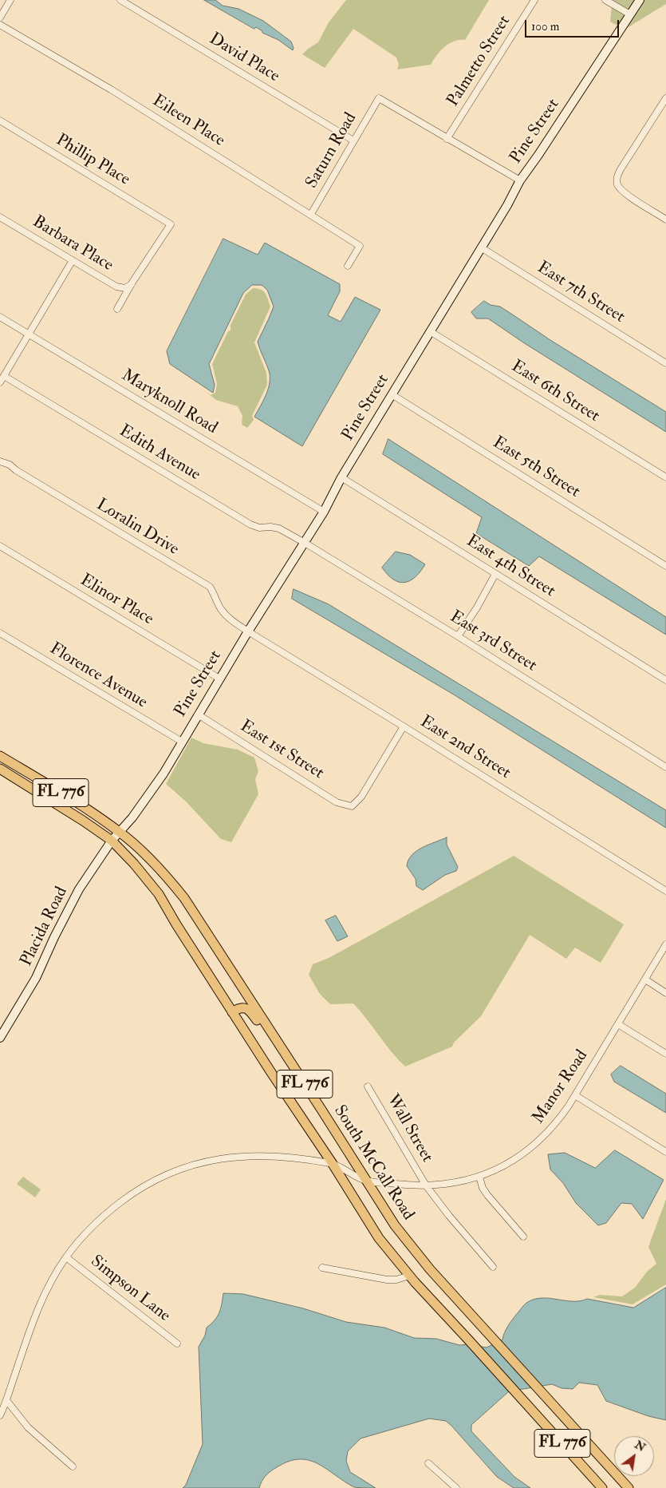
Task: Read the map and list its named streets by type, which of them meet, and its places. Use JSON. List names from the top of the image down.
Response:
{
  "streets": {
    "main road": [
      "Pine Street",
      "FL 776",
      "Placida Road",
      "South McCall Road"
    ],
    "street": [
      "David Place",
      "Palmetto Street",
      "Eileen Place",
      "Saturn Road",
      "Phillip Place",
      "Barbara Place",
      "East 7th Street",
      "East 6th Street",
      "Maryknoll Road",
      "Edith Avenue",
      "East 5th Street",
      "Loralin Drive",
      "East 4th Street",
      "Elinor Place",
      "East 3rd Street",
      "Florence Avenue",
      "East 2nd Street",
      "East 1st Street",
      "Manor Road",
      "Wall Street",
      "Simpson Lane"
    ]
  },
  "crossings": [
    ["David Place", "Saturn Road"],
    ["Palmetto Street", "Saturn Road"],
    ["Eileen Place", "Saturn Road"],
    ["Pine Street", "East 7th Street"],
    ["Pine Street", "East 6th Street"],
    ["Pine Street", "Maryknoll Road"],
    ["Pine Street", "Edith Avenue"],
    ["Pine Street", "East 5th Street"],
    ["Pine Street", "Loralin Drive"],
    ["Pine Street", "East 4th Street"],
    ["Pine Street", "Elinor Place"],
    ["Pine Street", "East 3rd Street"],
    ["Pine Street", "Florence Avenue"],
    ["Pine Street", "East 2nd Street"],
    ["Pine Street", "East 1st Street"],
    ["Pine Street", "Placida Road"],
    ["Pine Street", "South McCall Road"],
    ["Phillip Place", "Barbara Place"],
    ["Edith Avenue", "East 3rd Street"],
    ["Loralin Drive", "East 2nd Street"],
    ["East 2nd Street", "East 1st Street"],
    ["Placida Road", "South McCall Road"],
    ["Manor Road", "Wall Street"],
    ["Manor Road", "South McCall Road"],
    ["Manor Road", "Simpson Lane"]
  ],
  "scale_bar": "100 m",
  "north": "top right"
}
